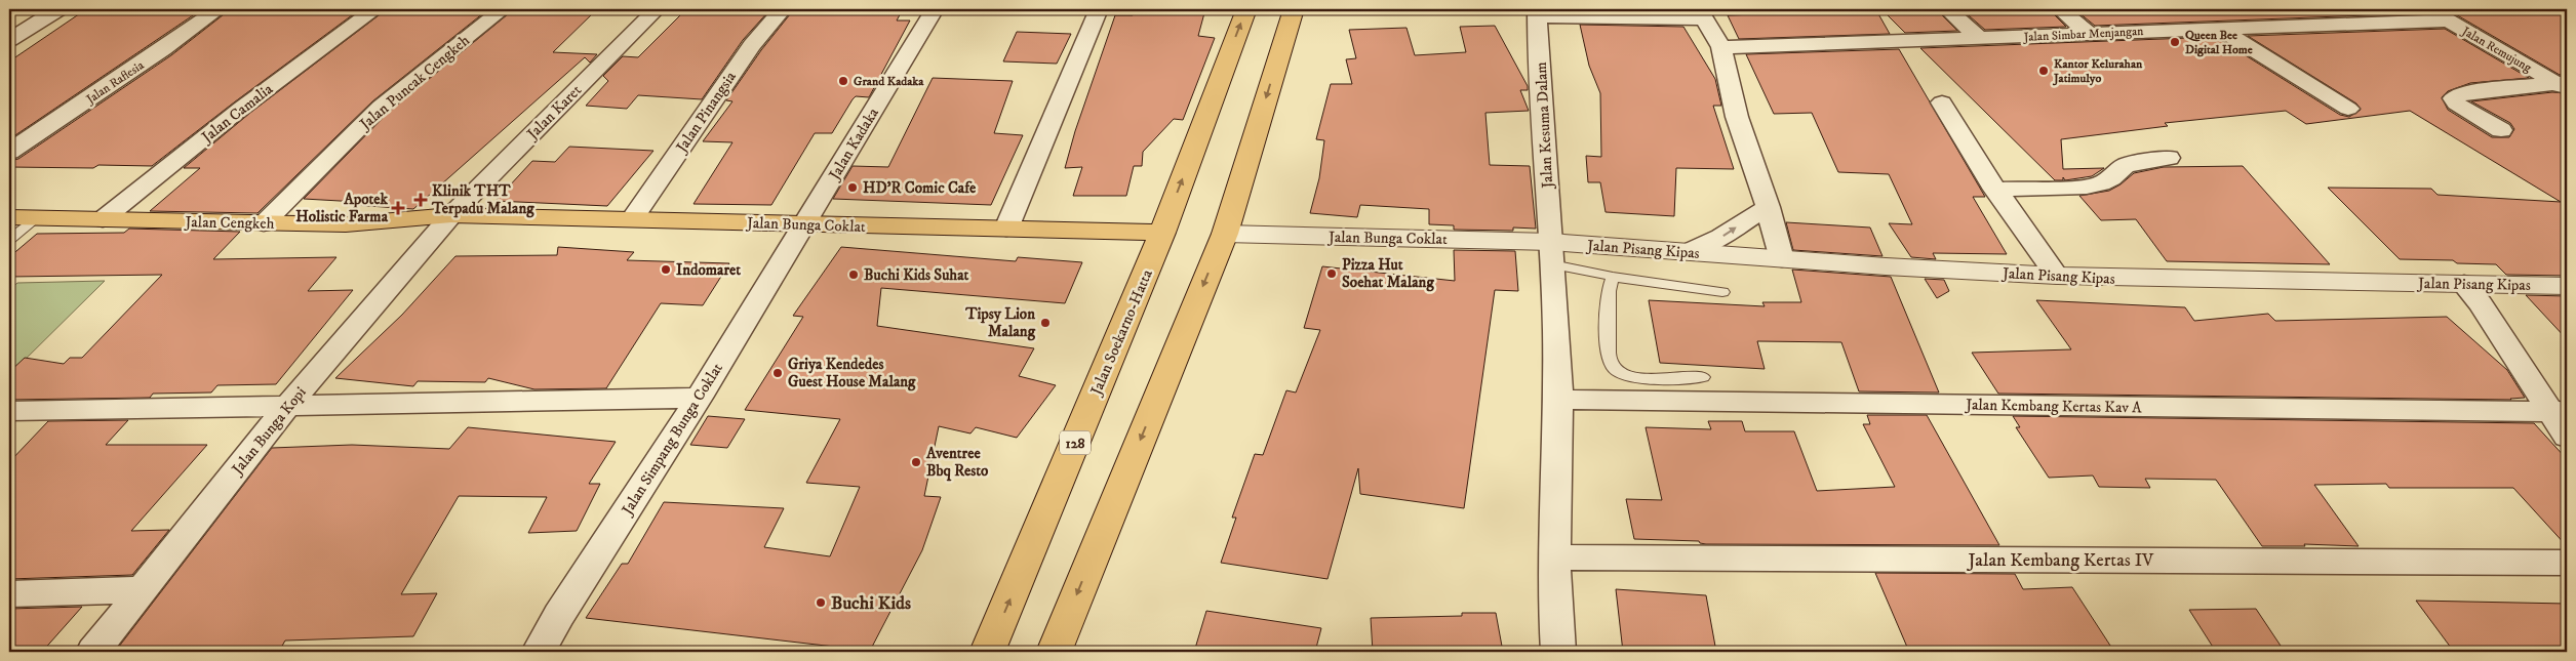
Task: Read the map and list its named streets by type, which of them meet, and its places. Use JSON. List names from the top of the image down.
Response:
{
  "streets": {
    "main road": [
      "Jalan Cengkeh",
      "Jalan Bunga Coklat",
      "Jalan Soekarno-Hatta",
      "128"
    ],
    "street": [
      "Jalan Simbar Menjangan",
      "Jalan Remujung",
      "Jalan Raflesia",
      "Jalan Puncak Cengkeh",
      "Jalan Karet",
      "Jalan Pinangsia",
      "Jalan Camalia",
      "Jalan Kesuma Dalam",
      "Jalan Kadaka",
      "Jalan Pisang Kipas",
      "Jalan Kembang Kertas Kav A",
      "Jalan Bunga Kopi",
      "Jalan Simpang Bunga Coklat",
      "Jalan Kembang Kertas IV"
    ]
  },
  "crossings": [
    ["Jalan Simbar Menjangan", "Jalan Remujung"],
    ["Jalan Puncak Cengkeh", "Jalan Cengkeh"],
    ["Jalan Karet", "Jalan Cengkeh"],
    ["Jalan Karet", "Jalan Bunga Coklat"],
    ["Jalan Karet", "Jalan Bunga Kopi"],
    ["Jalan Pinangsia", "Jalan Bunga Coklat"],
    ["Jalan Camalia", "Jalan Cengkeh"],
    ["Jalan Kesuma Dalam", "Jalan Bunga Coklat"],
    ["Jalan Kesuma Dalam", "Jalan Pisang Kipas"],
    ["Jalan Kesuma Dalam", "Jalan Kembang Kertas Kav A"],
    ["Jalan Kesuma Dalam", "Jalan Kembang Kertas IV"],
    ["Jalan Kadaka", "Jalan Bunga Coklat"],
    ["Jalan Kadaka", "Jalan Simpang Bunga Coklat"],
    ["Jalan Cengkeh", "Jalan Bunga Coklat"],
    ["Jalan Cengkeh", "Jalan Bunga Kopi"],
    ["Jalan Bunga Coklat", "Jalan Pisang Kipas"],
    ["Jalan Bunga Coklat", "Jalan Soekarno-Hatta"],
    ["Jalan Bunga Coklat", "Jalan Bunga Kopi"],
    ["Jalan Bunga Coklat", "Jalan Simpang Bunga Coklat"]
  ],
  "places": {
    "other": [
      "Queen Bee Digital Home",
      "Kantor Kelurahan Jatimulyo",
      "Grand Kadaka",
      "HD'R Comic Cafe",
      "Indomaret",
      "Pizza Hut Soehat Malang",
      "Buchi Kids Suhat",
      "Tipsy Lion Malang",
      "Griya Kendedes Guest House Malang",
      "Aventree Bbq Resto",
      "Buchi Kids"
    ],
    "health": ["Klinik THT Terpadu Malang", "Apotek Holistic Farma"]
  }
}
